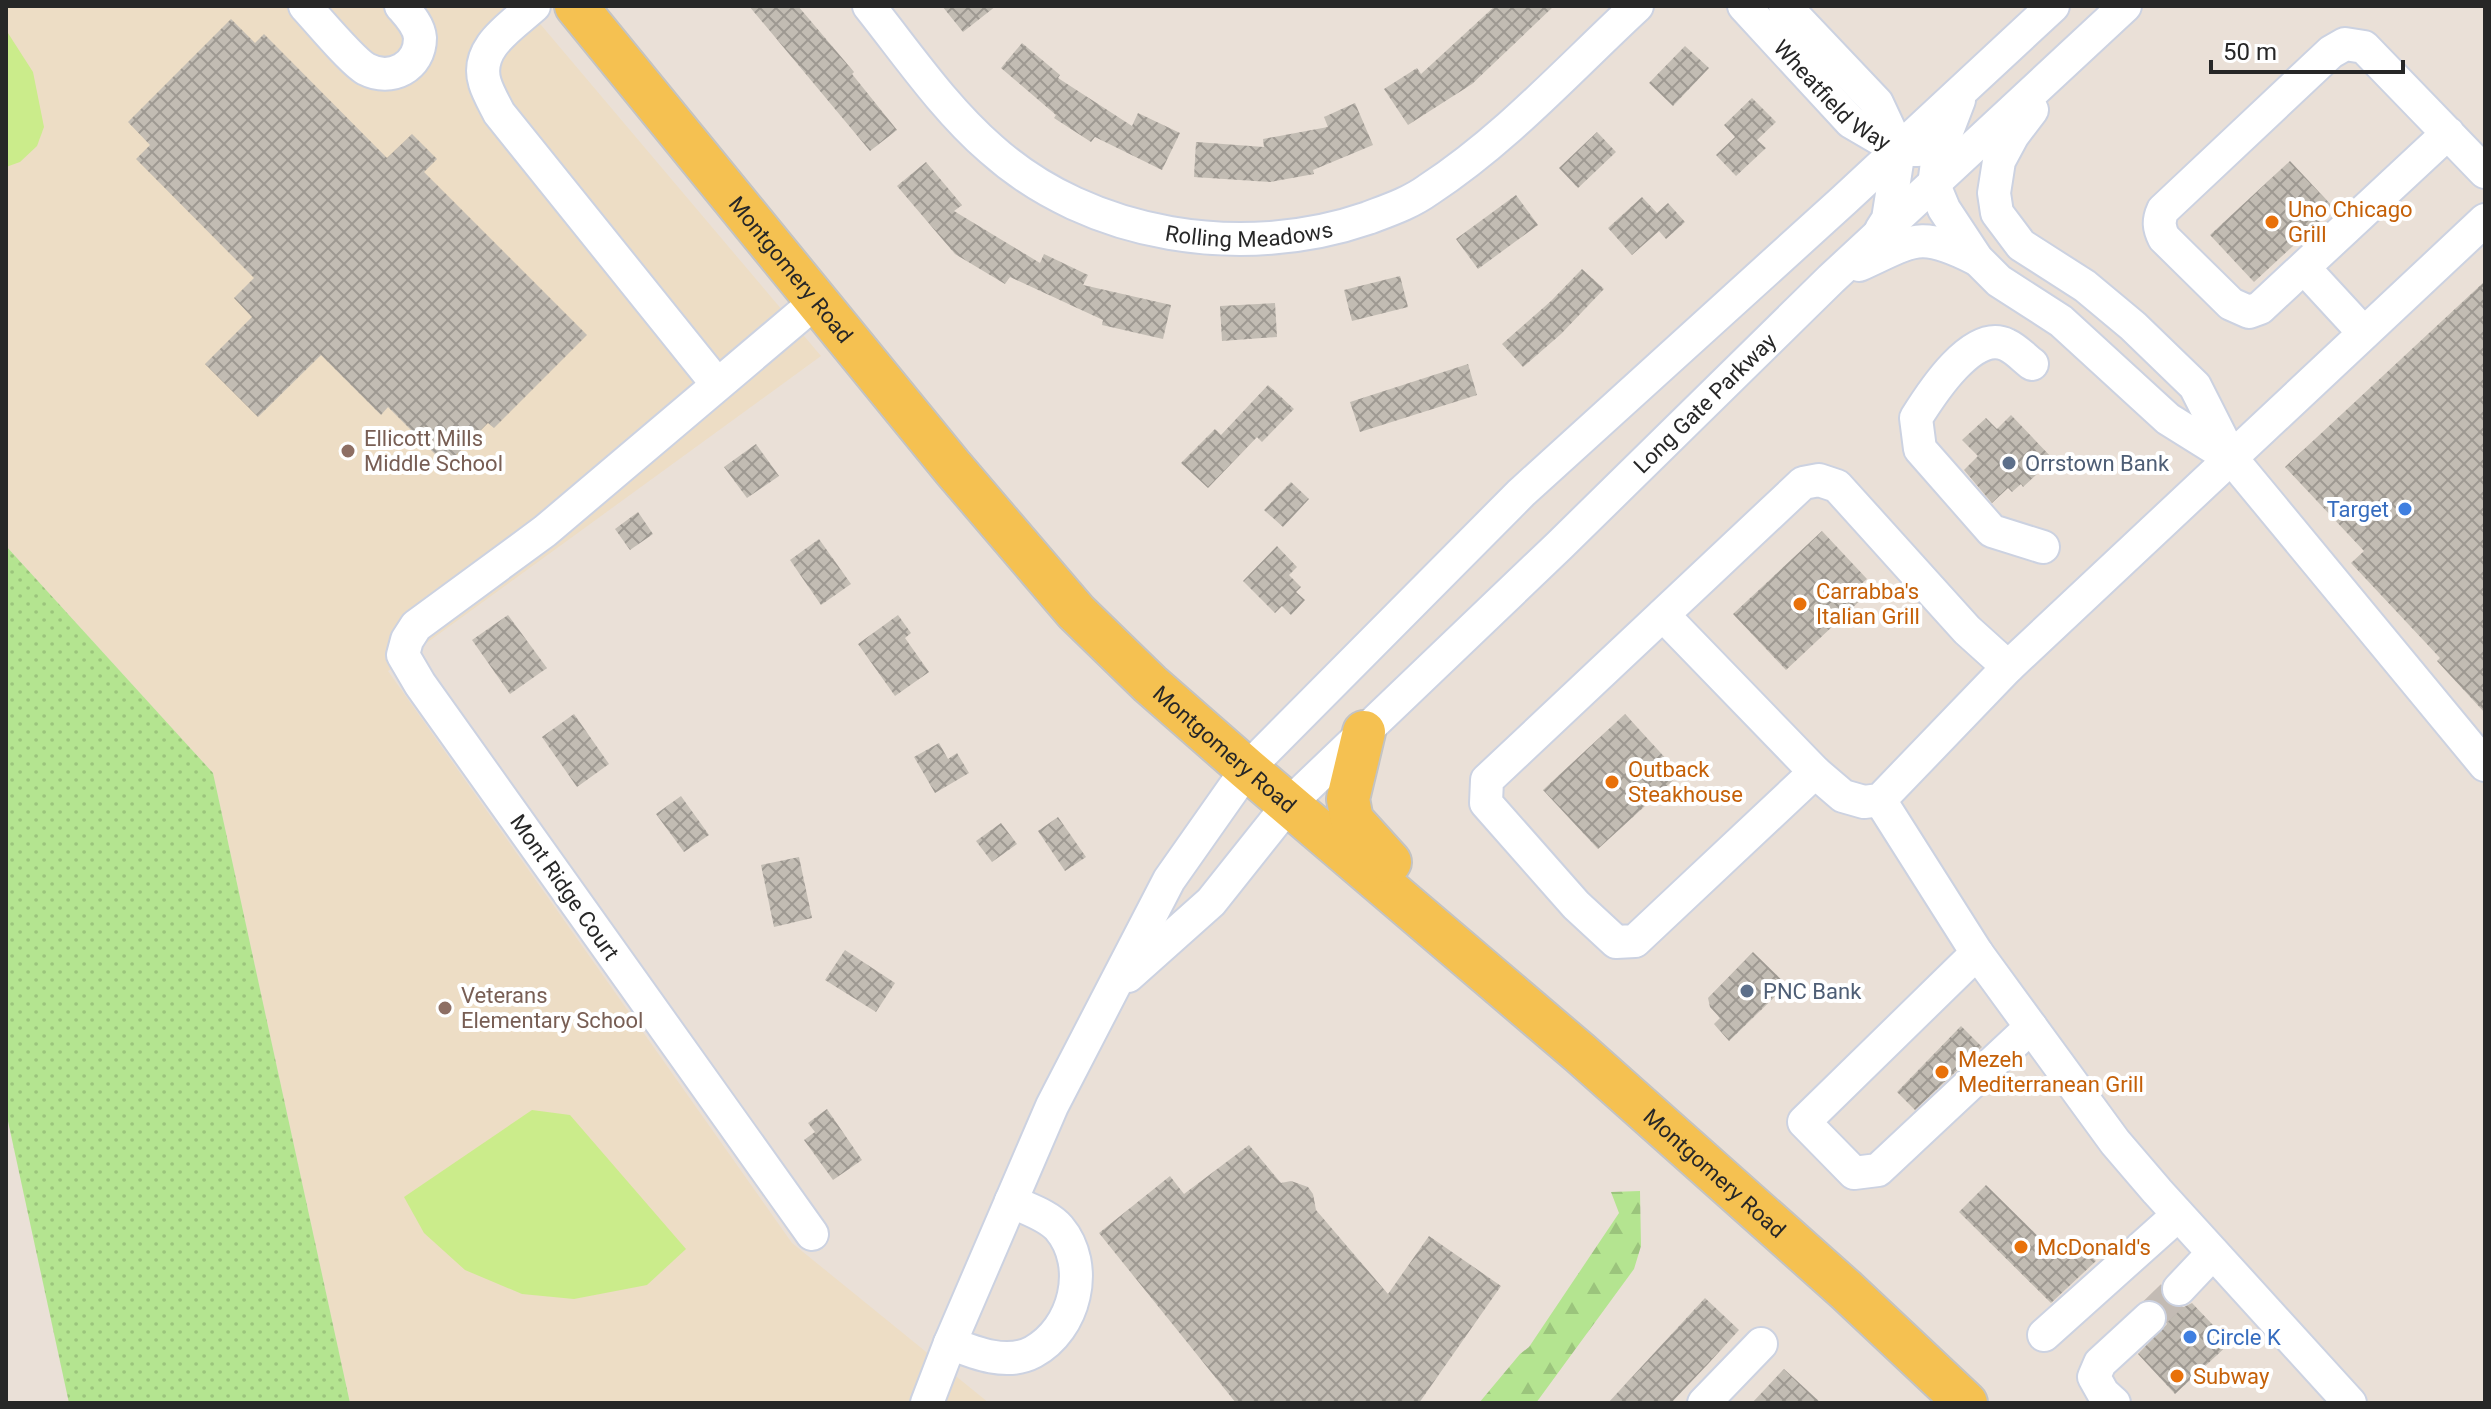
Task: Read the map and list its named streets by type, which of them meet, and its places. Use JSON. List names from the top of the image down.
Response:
{
  "streets": {
    "main road": ["Montgomery Road"],
    "street": [
      "Wheatfield Way",
      "Rolling Meadows",
      "Long Gate Parkway",
      "Mont Ridge Court"
    ]
  },
  "crossings": [
    ["Montgomery Road", "Long Gate Parkway"]
  ],
  "places": [
    "Uno Chicago Grill",
    "Ellicott Mills Middle School",
    "Orrstown Bank",
    "Target",
    "Carrabba's Italian Grill",
    "Outback Steakhouse",
    "PNC Bank",
    "Veterans Elementary School",
    "Mezeh Mediterranean Grill",
    "McDonald's",
    "Circle K",
    "Subway"
  ],
  "scale_bar": "50 m"
}
